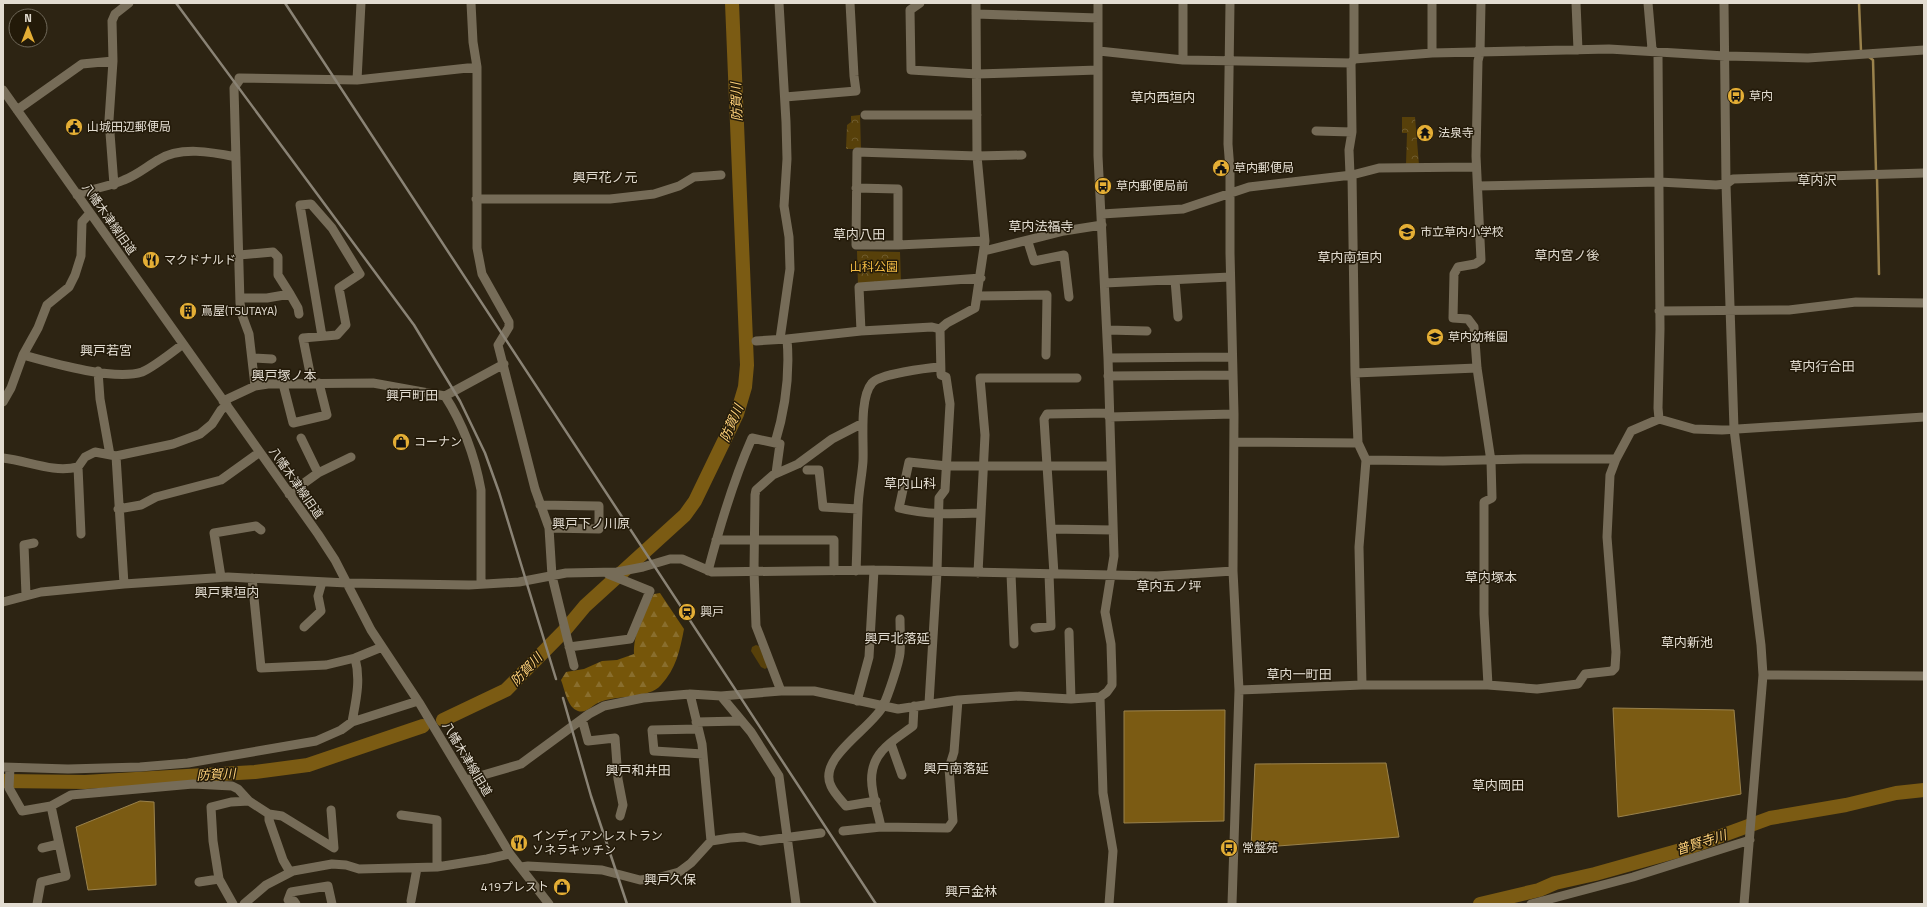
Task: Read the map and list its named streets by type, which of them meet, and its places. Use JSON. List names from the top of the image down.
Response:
{
  "streets": {
    "street": ["八幡木津線旧道"]
  },
  "districts": [
    "草内西垣内",
    "興戸花ノ元",
    "草内沢",
    "草内法福寺",
    "草内八田",
    "草内宮ノ後",
    "草内南垣内",
    "興戸若宮",
    "草内行合田",
    "興戸塚ノ本",
    "興戸町田",
    "草内山科",
    "興戸下ノ川原",
    "草内塚本",
    "草内五ノ坪",
    "興戸東垣内",
    "興戸北落延",
    "草内新池",
    "草内一町田",
    "興戸南落延",
    "興戸和井田",
    "草内岡田",
    "興戸久保",
    "興戸金林"
  ],
  "water": ["防賀川", "普賢寺川"],
  "parks": ["山科公園"],
  "places": {
    "bus stop": ["草内", "草内郵便局前", "常盤苑"],
    "public building": ["山城田辺郵便局", "草内郵便局"],
    "temple": ["法泉寺"],
    "school or university": ["市立草内小学校", "草内幼稚園"],
    "restaurant": ["マクドナルド", "インディアンレストラン ソネラキッチン"],
    "building": ["蔦屋(TSUTAYA)"],
    "shop": ["コーナン", "419プレスト"],
    "station": ["興戸"]
  },
  "north": "top"
}
